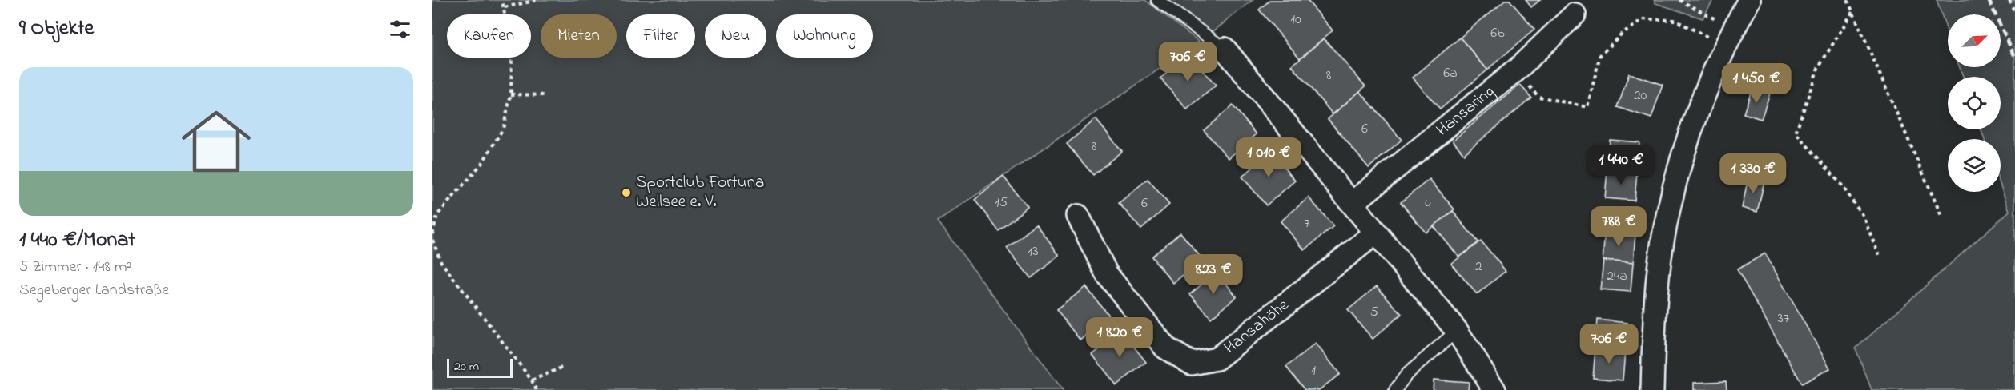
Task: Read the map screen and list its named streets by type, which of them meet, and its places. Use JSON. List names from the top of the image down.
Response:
{
  "streets": {
    "street": ["Hansaring", "Hansahöhe"]
  },
  "places": ["Sportclub Fortuna Wellsee e. V."],
  "house_numbers": [
    "10",
    "6b",
    "6a",
    "8",
    "20",
    "6",
    "8",
    "15",
    "6",
    "4",
    "7",
    "13",
    "2",
    "24a",
    "5",
    "37",
    "1"
  ],
  "scale_bar": "20 m",
  "north": "top right",
  "page": {
    "heading": "9 Objekte",
    "chip": [
      "Kaufen",
      "Mieten",
      "Filter",
      "Neu",
      "Wohnung"
    ],
    "price": [
      "706 €",
      "1 450 €",
      "1 010 €",
      "1 440 €",
      "1 330 €",
      "788 €",
      "823 €",
      "1 820 €",
      "706 €"
    ],
    "list": [
      {
        "name": "1 440 €/Monat",
        "note": "5 Zimmer · 148 m² · Segeberger Landstraße"
      }
    ],
    "scale": "20 m"
  }
}
